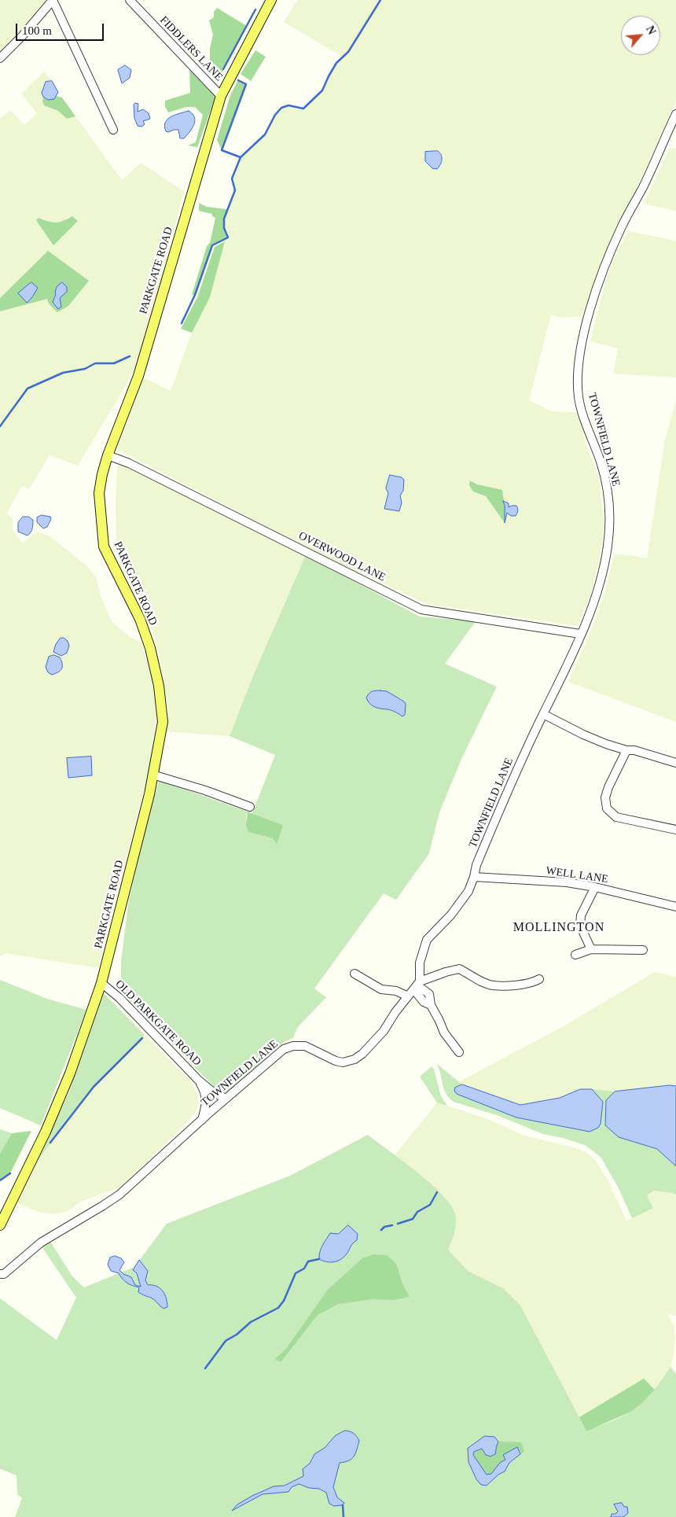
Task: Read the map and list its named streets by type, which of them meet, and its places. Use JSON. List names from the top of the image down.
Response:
{
  "streets": {
    "main road": ["PARKGATE ROAD"],
    "street": [
      "FIDDLERS LANE",
      "TOWNFIELD LANE",
      "OVERWOOD LANE",
      "WELL LANE",
      "OLD PARKGATE ROAD"
    ]
  },
  "crossings": [
    ["FIDDLERS LANE", "PARKGATE ROAD"],
    ["PARKGATE ROAD", "OVERWOOD LANE"],
    ["PARKGATE ROAD", "OLD PARKGATE ROAD"],
    ["TOWNFIELD LANE", "OVERWOOD LANE"],
    ["TOWNFIELD LANE", "WELL LANE"],
    ["TOWNFIELD LANE", "OLD PARKGATE ROAD"]
  ],
  "districts": ["MOLLINGTON"],
  "scale_bar": "100 m",
  "north": "top right"
}
